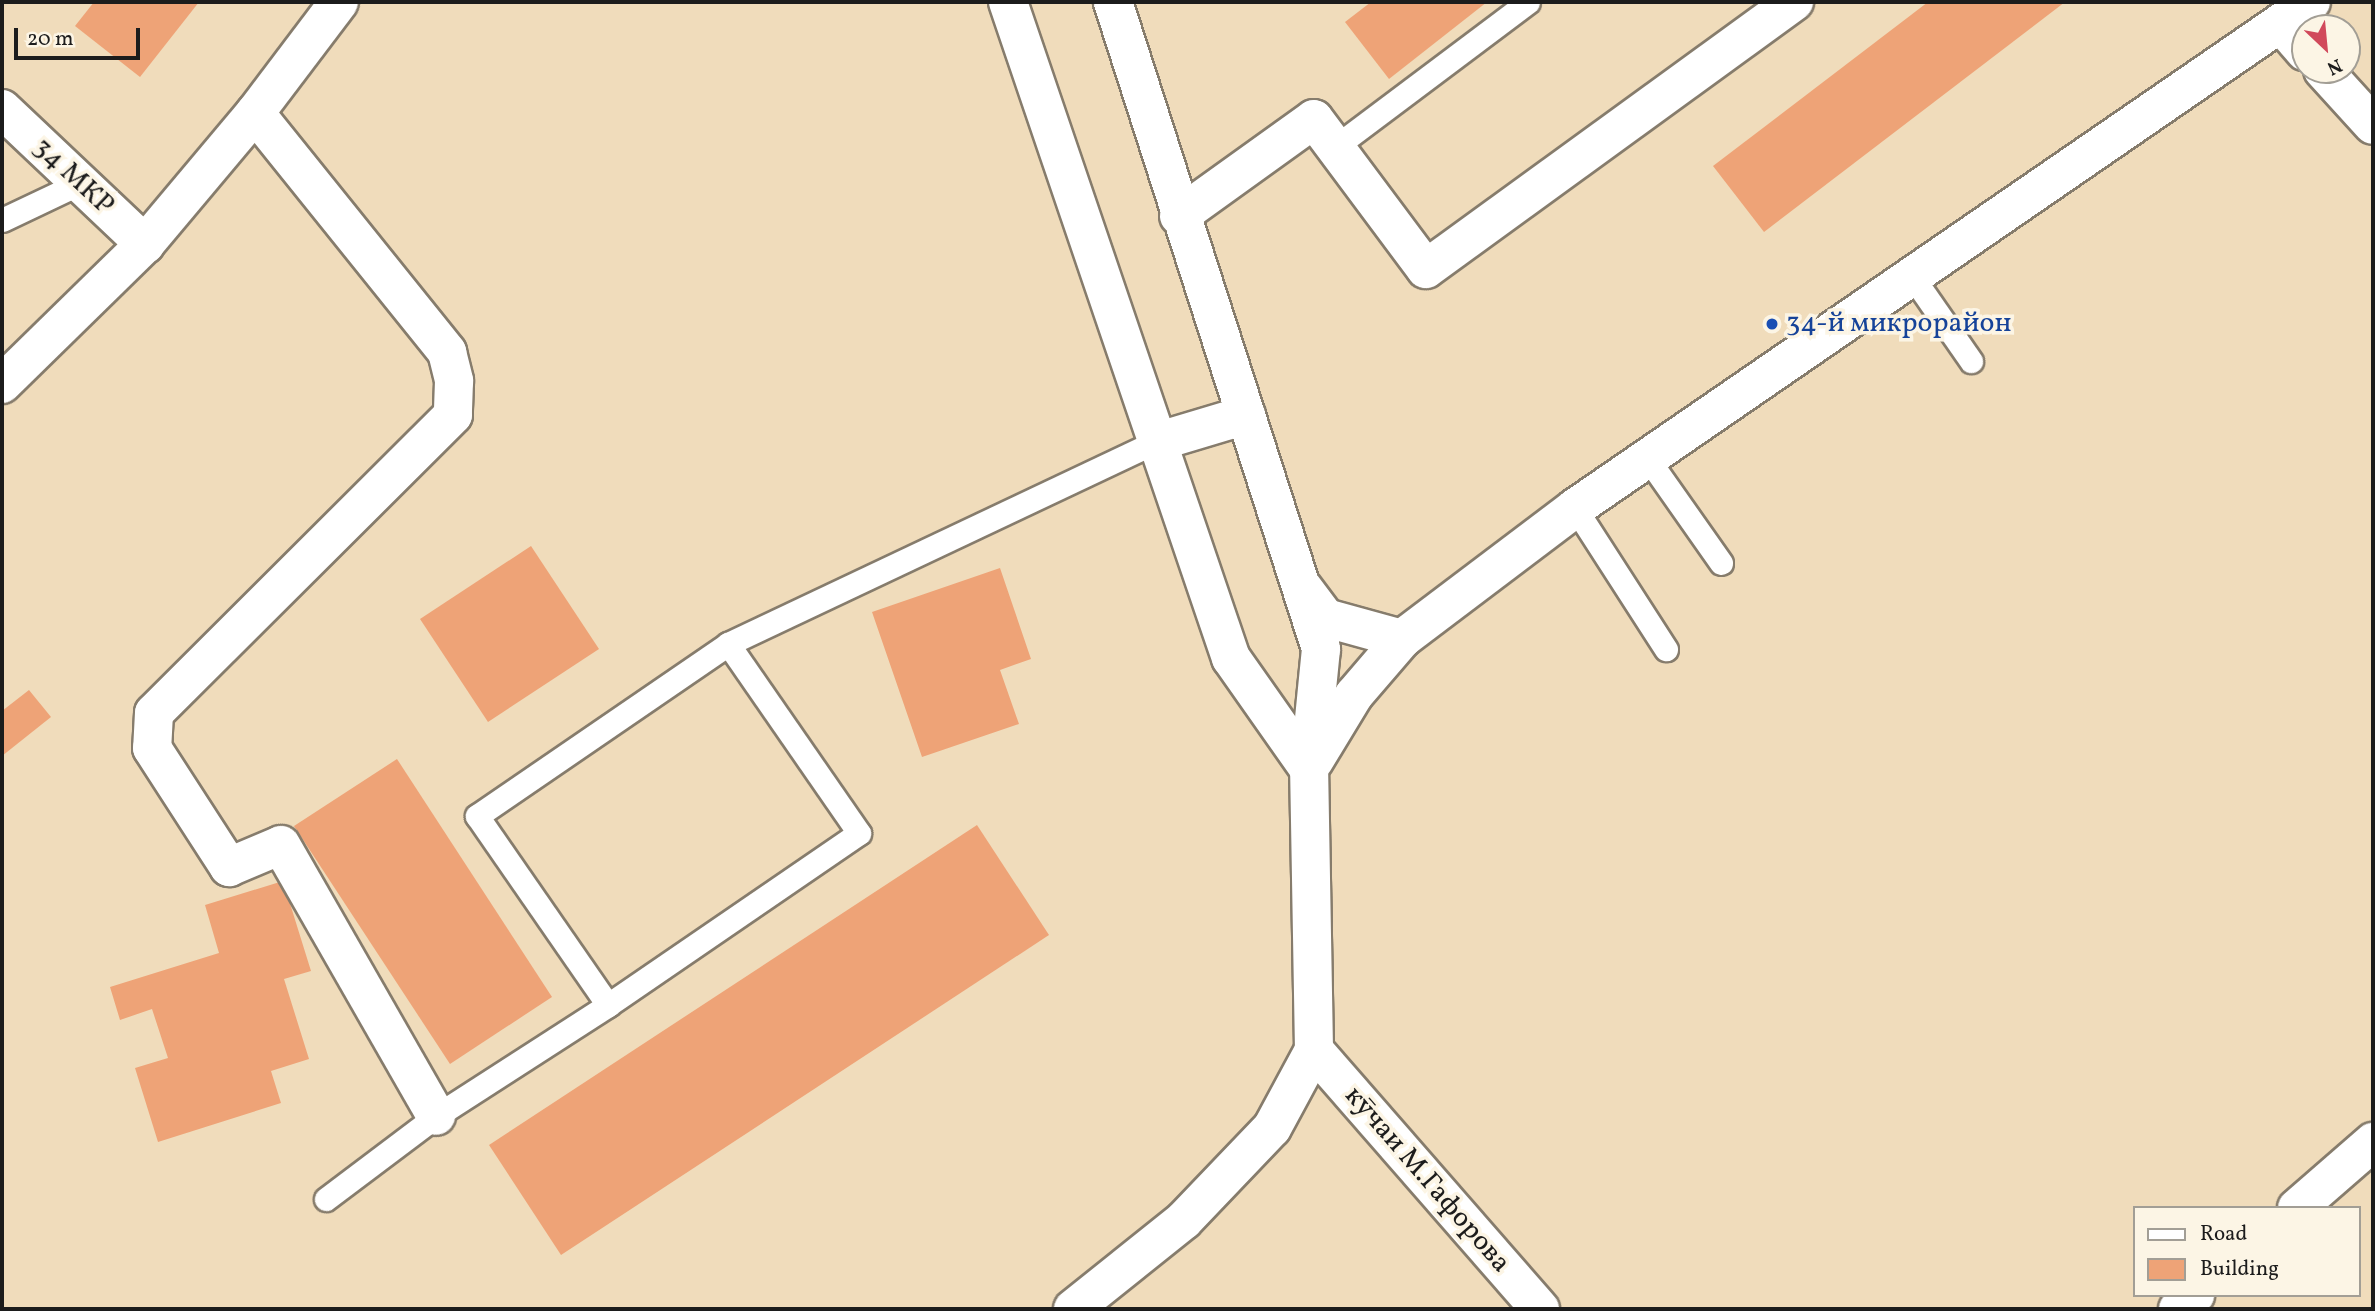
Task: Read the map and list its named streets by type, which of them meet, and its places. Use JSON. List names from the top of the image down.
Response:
{
  "streets": {
    "main road": ["34 МКР", "кӯчаи М.Гафорова"]
  },
  "places": ["34-й микрорайон"],
  "legend": ["Road", "Building"],
  "scale_bar": "20 m",
  "north": "bottom right"
}
